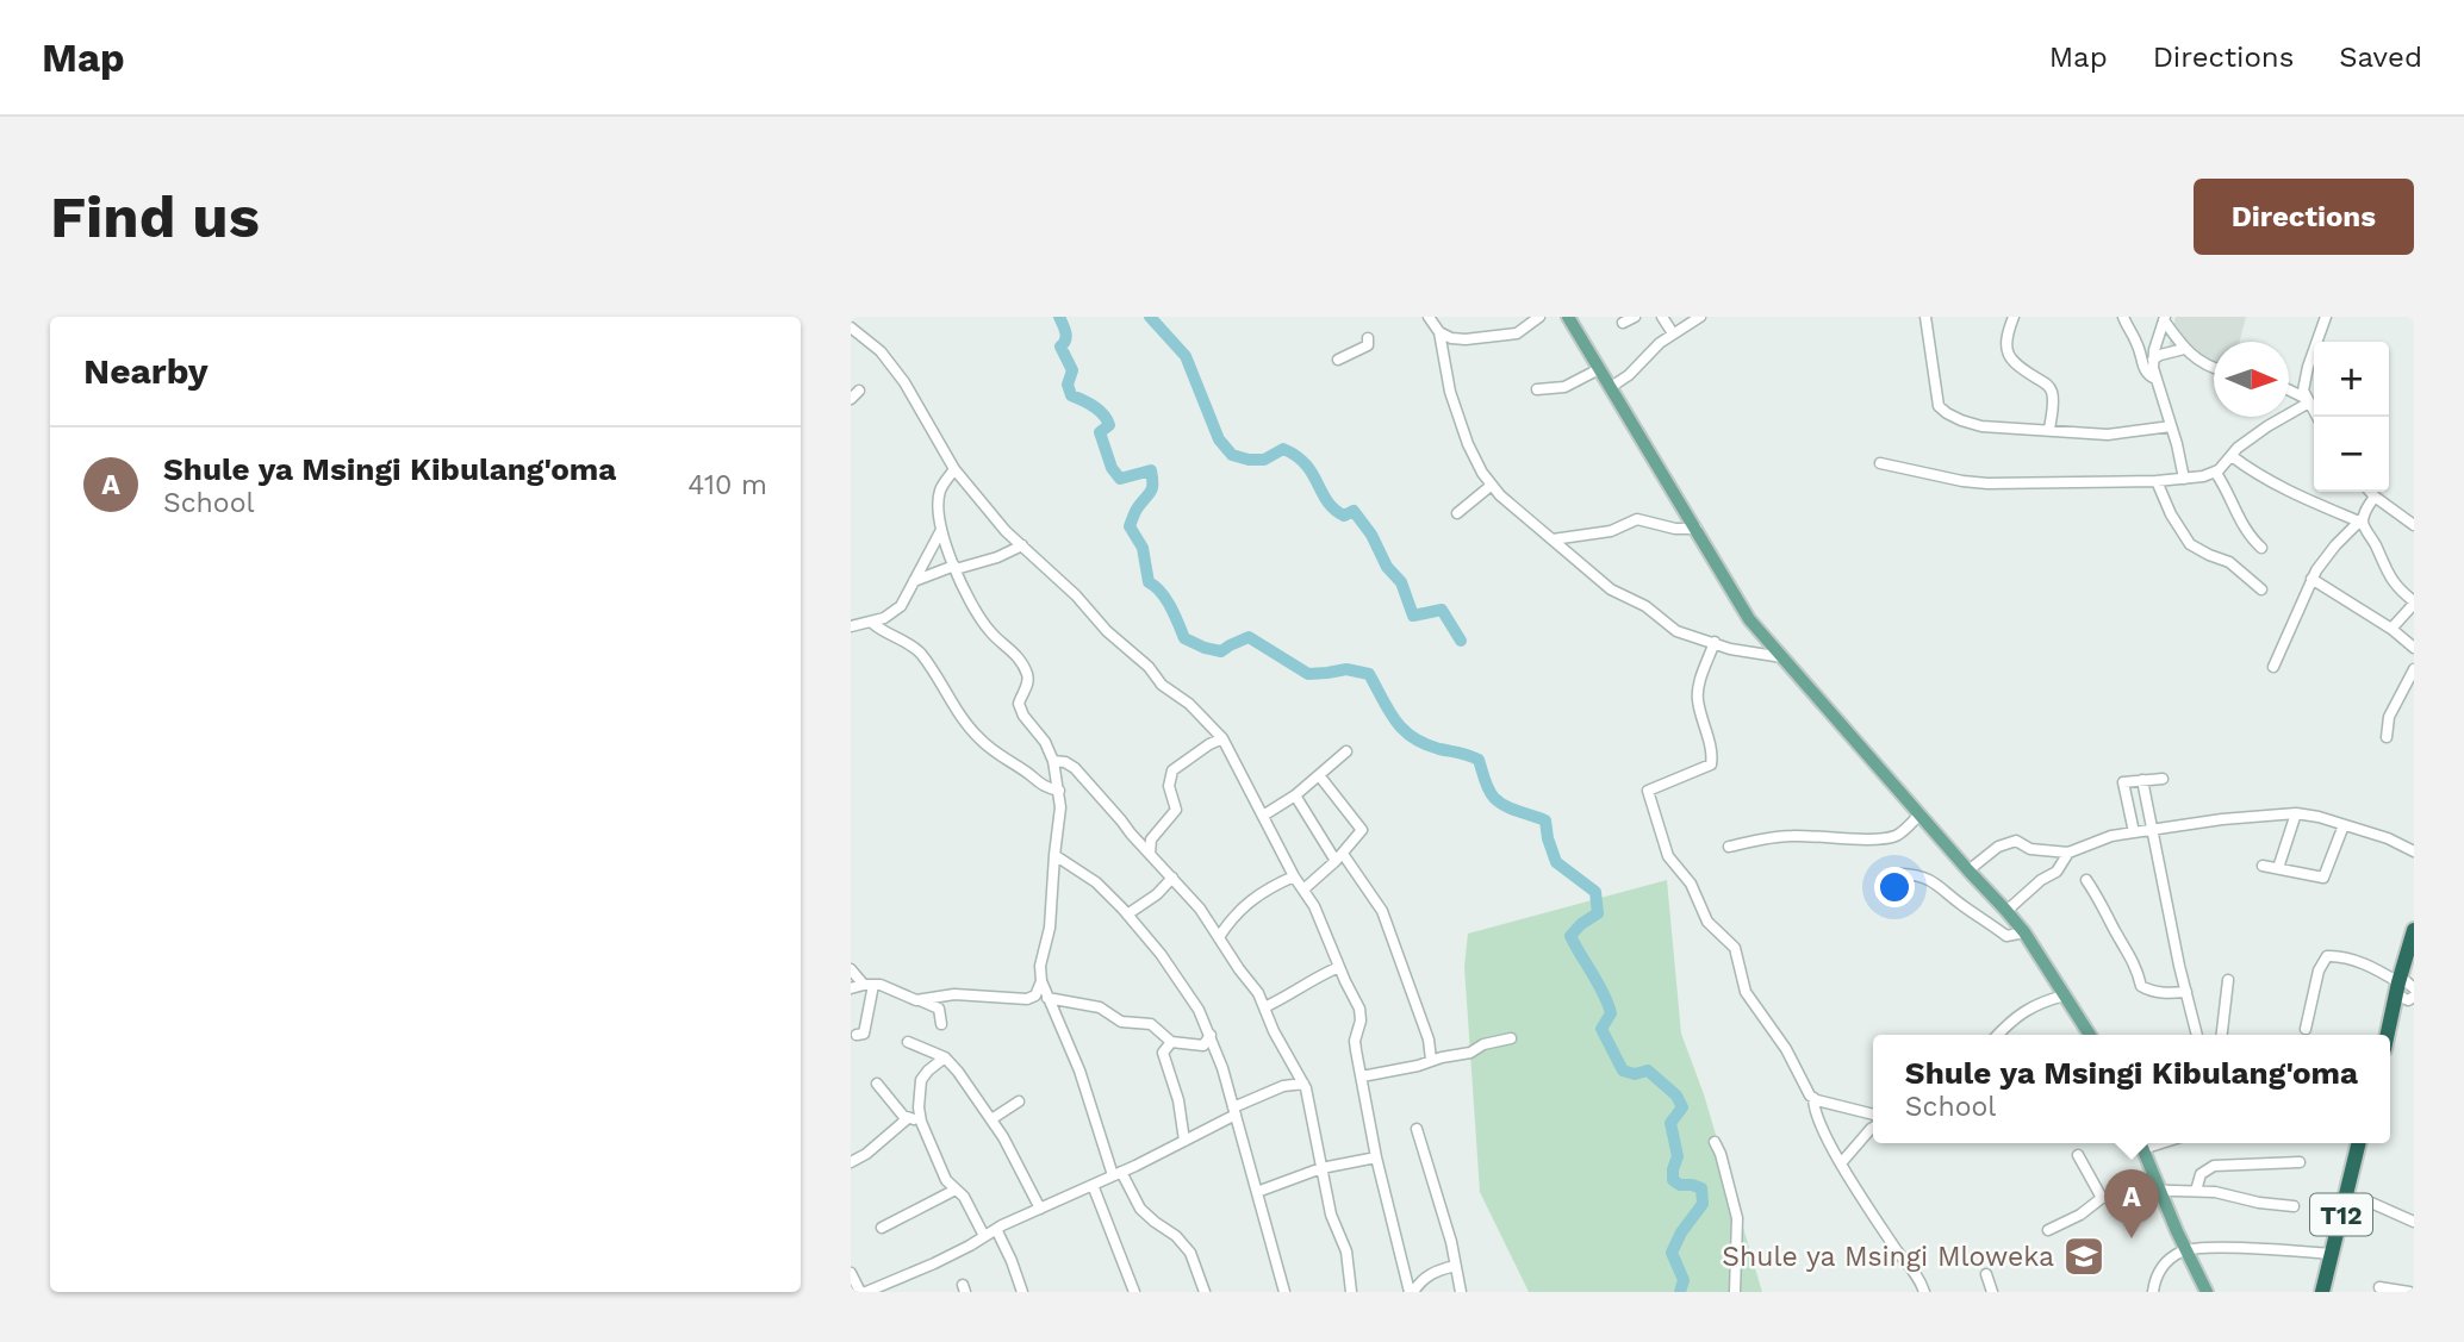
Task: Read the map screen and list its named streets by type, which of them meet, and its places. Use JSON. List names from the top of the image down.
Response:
{
  "streets": {
    "highway": ["T12"]
  },
  "places": {
    "school or university": ["Shule ya Msingi Mloweka"]
  },
  "north": "right",
  "page": {
    "header": "Map",
    "nav": ["Map", "Directions", "Saved"],
    "buttons": "Directions",
    "title": "Find us",
    "heading": "Nearby",
    "map_buttons": ["+", "−"],
    "list": [
      {
        "mark": "A",
        "name": "Shule ya Msingi Kibulang'oma",
        "note": "School",
        "value": "410 m"
      }
    ],
    "popup": ["Shule ya Msingi Kibulang'oma", "School"],
    "pins": "A"
  }
}
